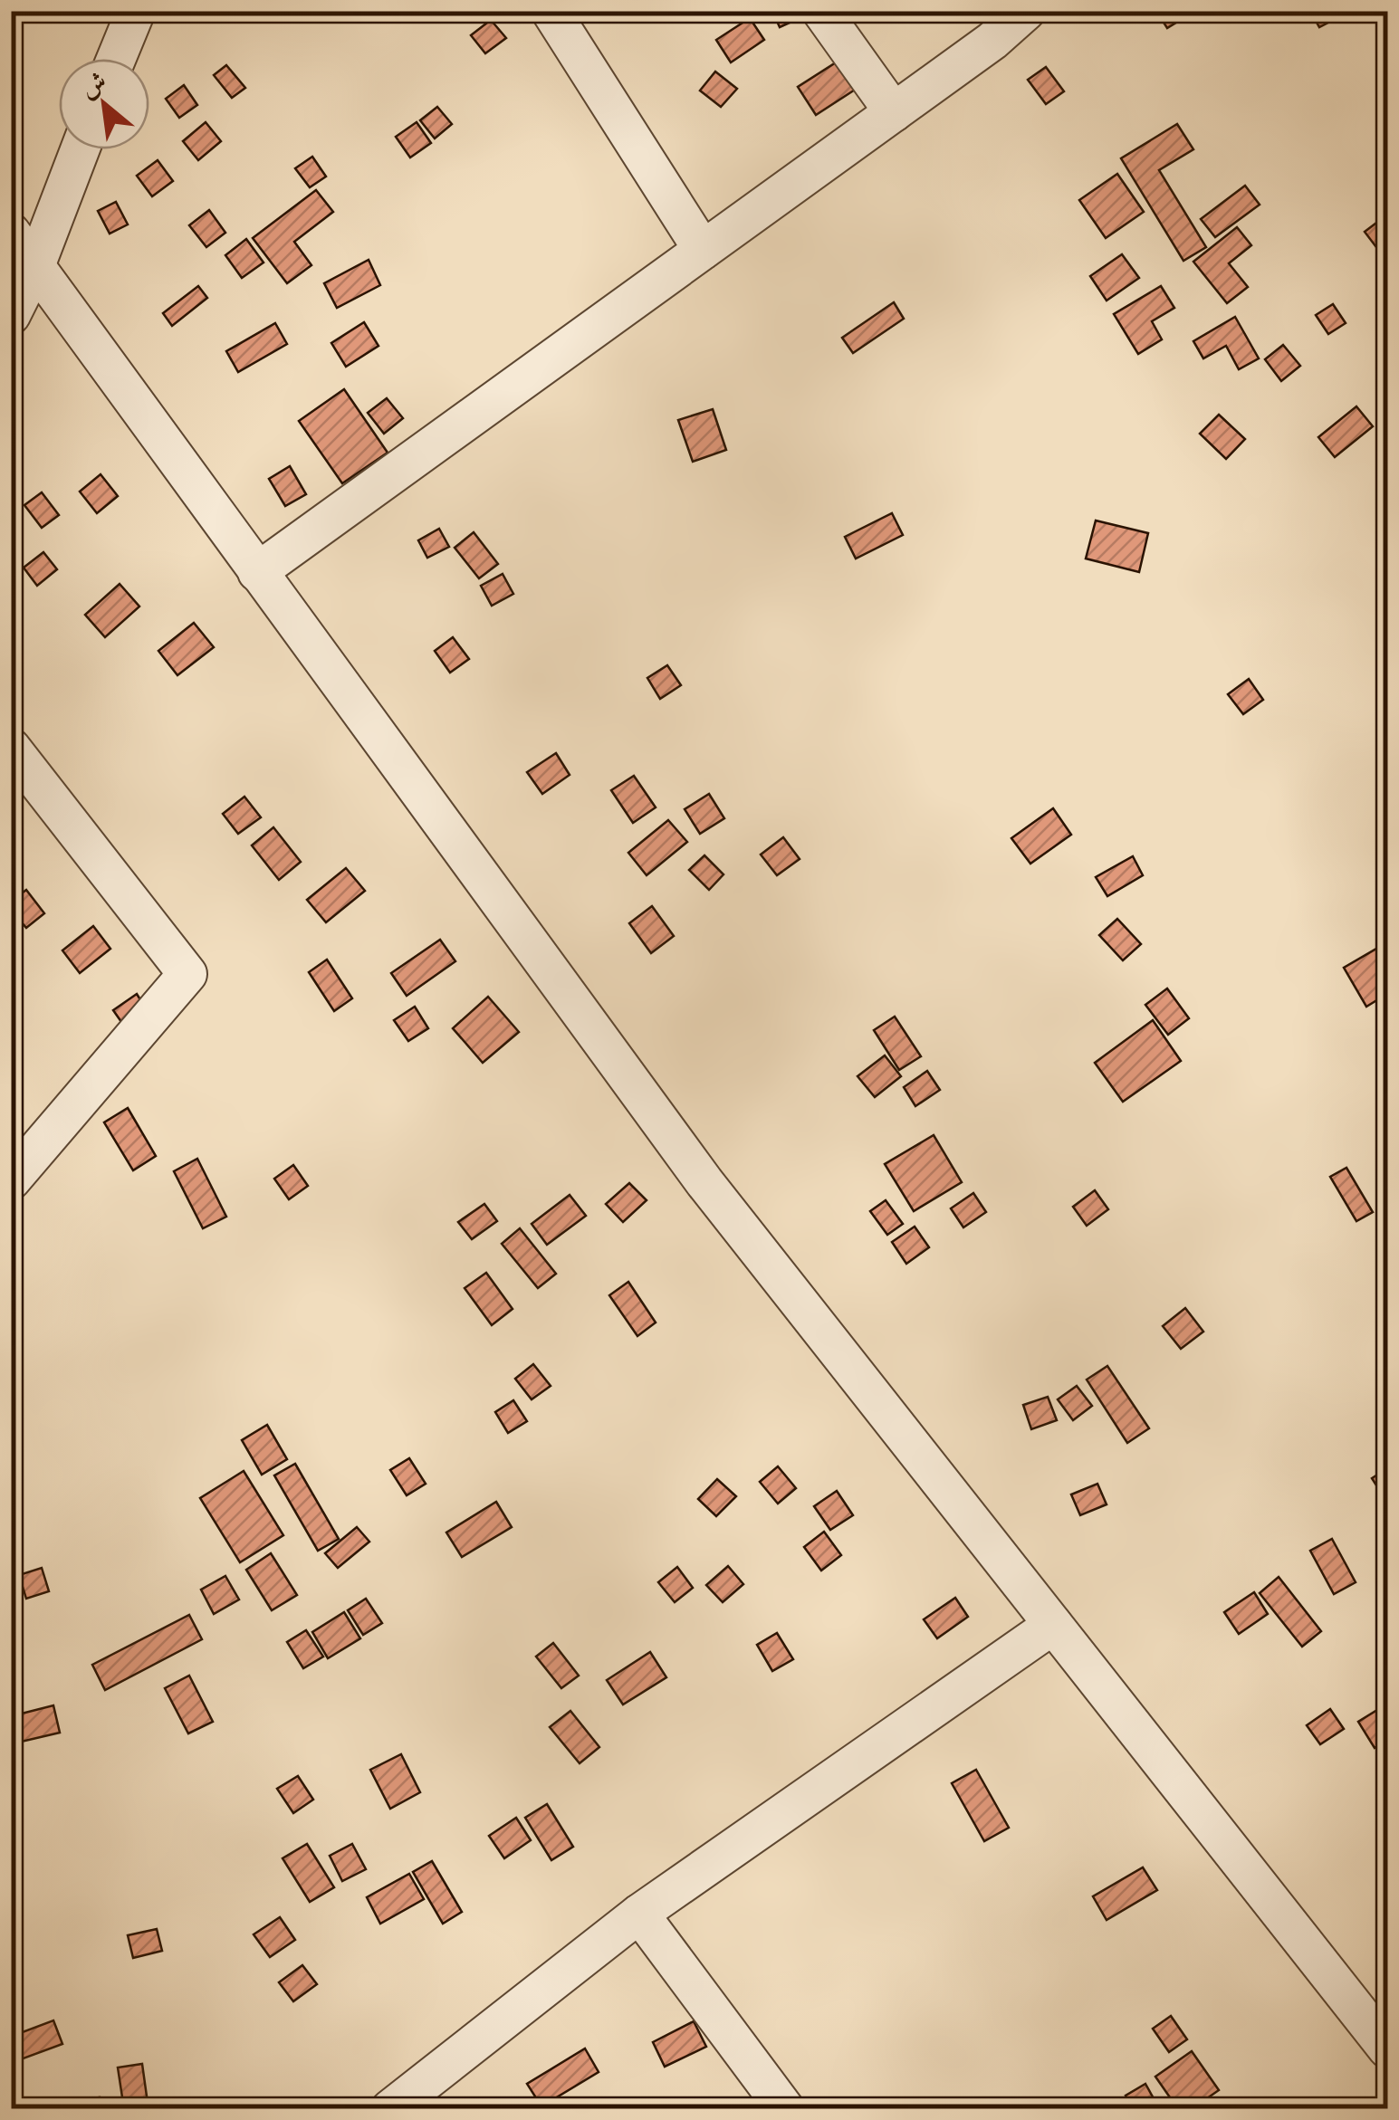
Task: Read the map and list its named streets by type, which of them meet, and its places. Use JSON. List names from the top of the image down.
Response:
{
  "north": "top left"
}
